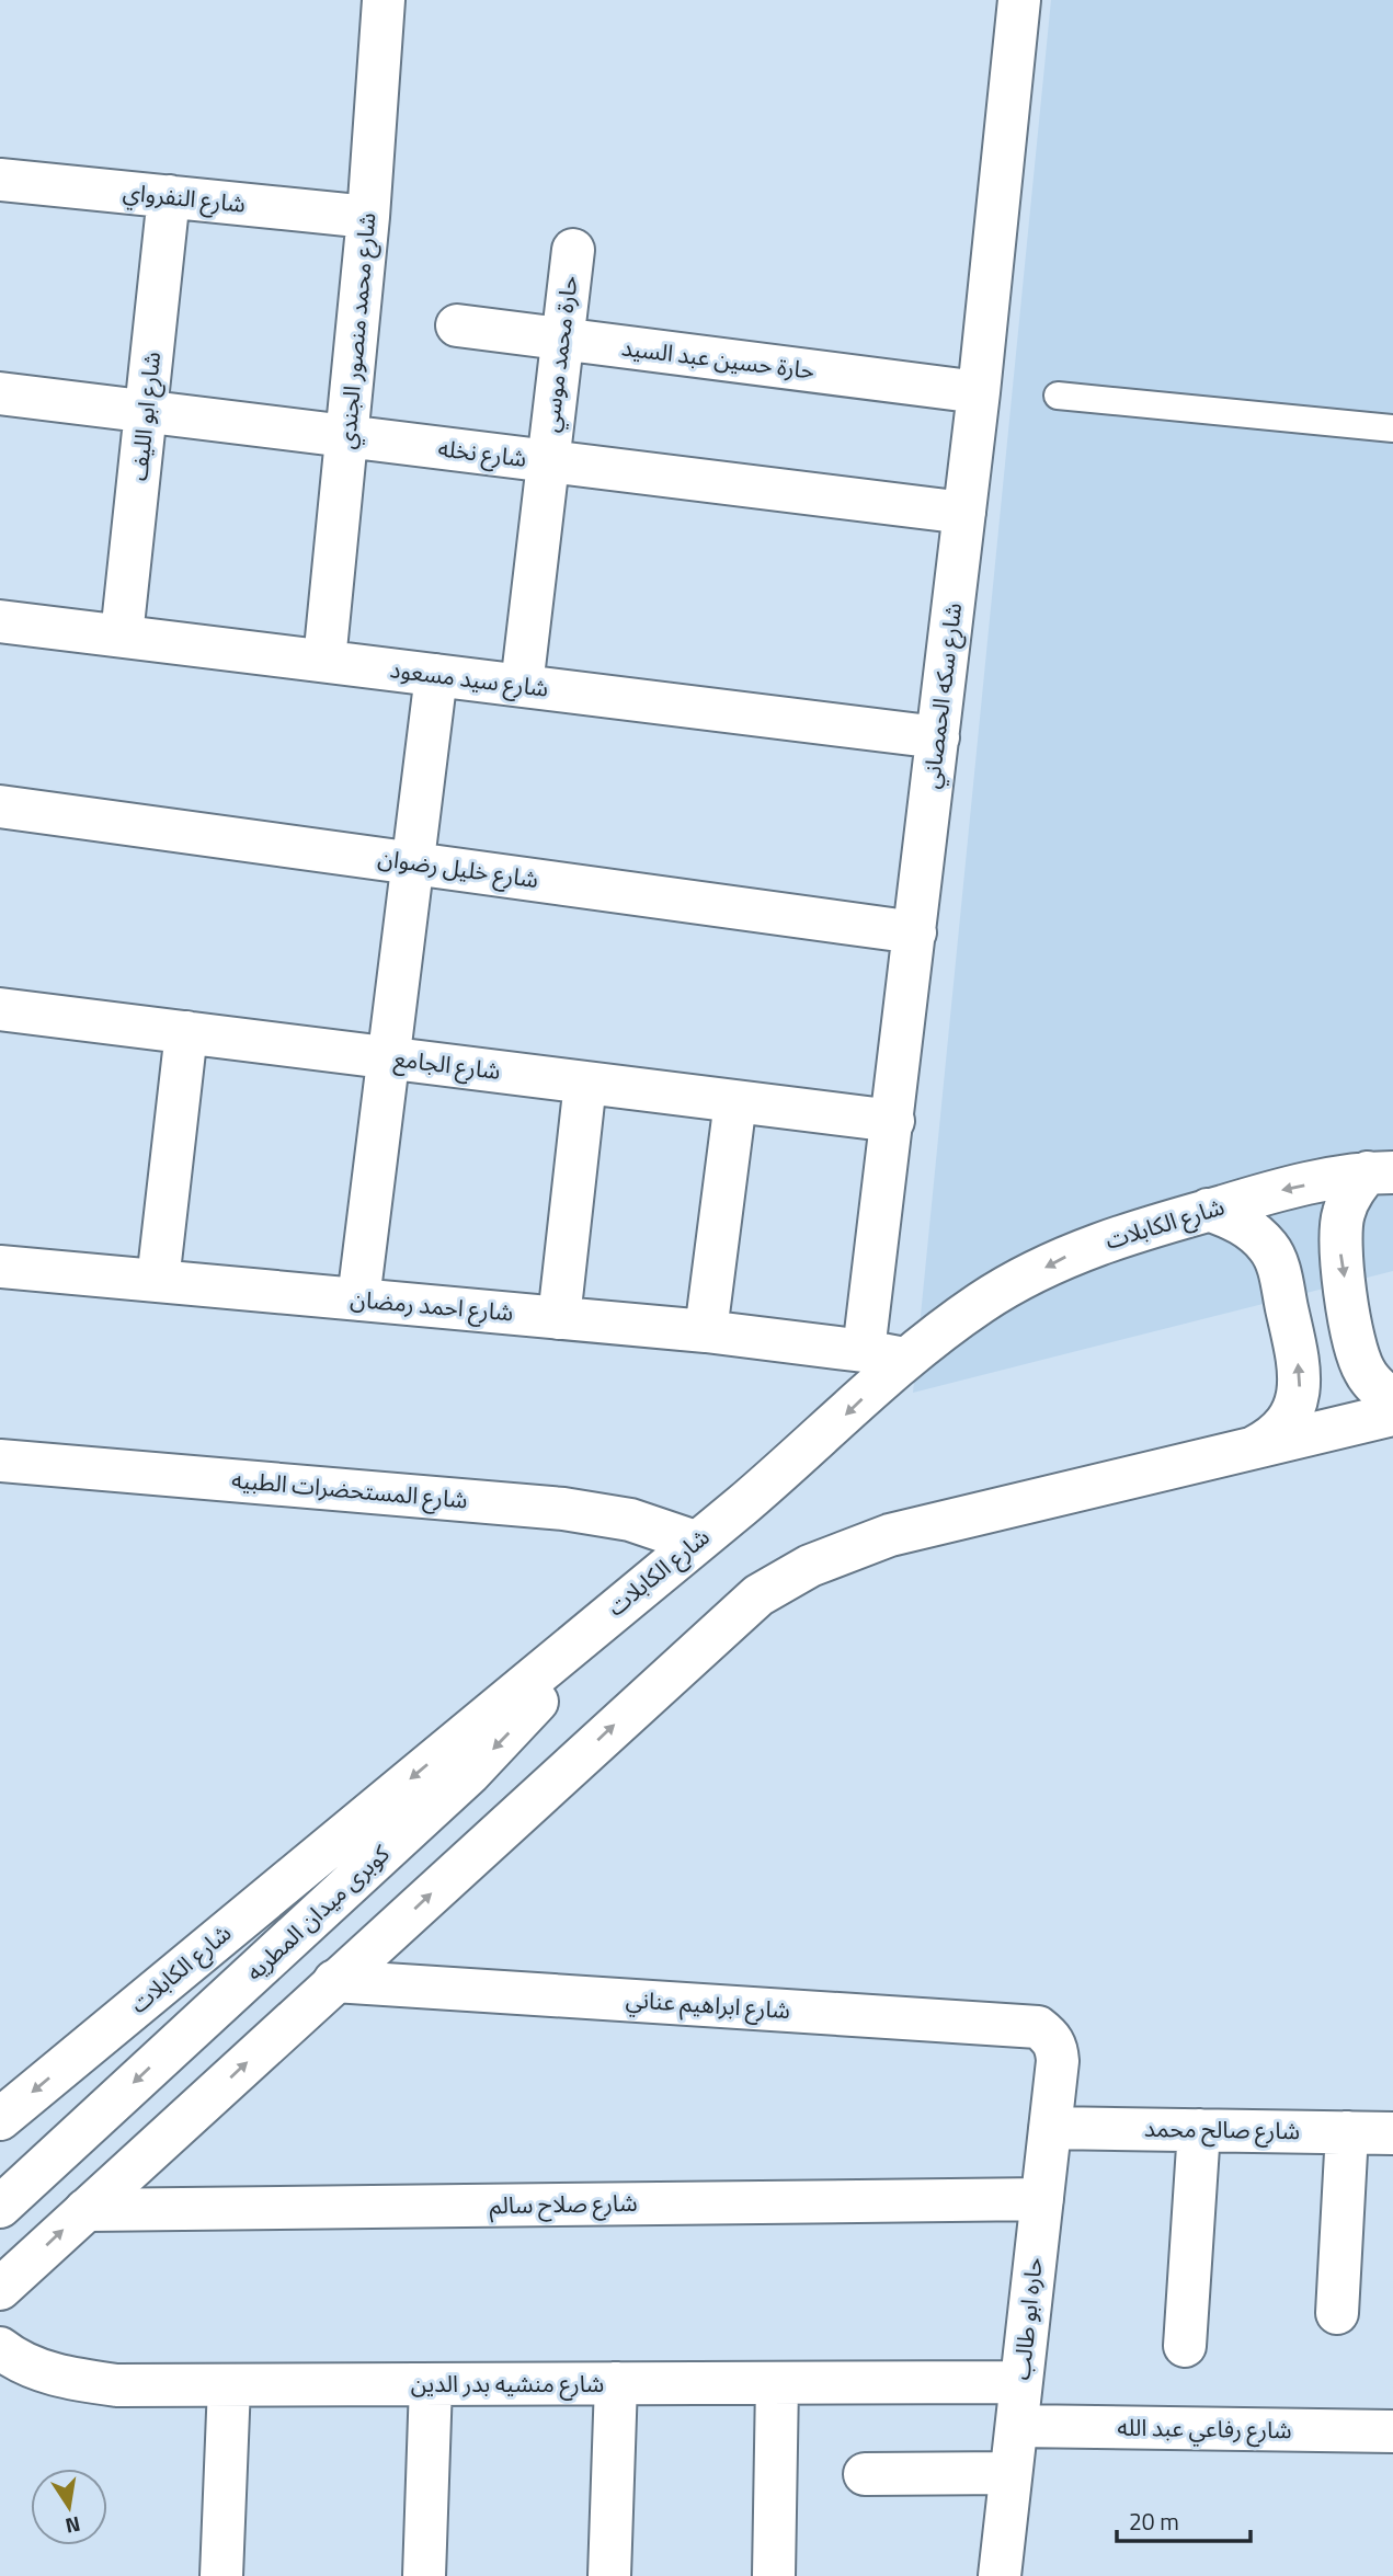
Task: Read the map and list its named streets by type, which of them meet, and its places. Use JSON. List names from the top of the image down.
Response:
{
  "streets": {
    "street": [
      "شارع النفرواي",
      "شارع محمد منصور الجندي",
      "حارة محمد موسي",
      "حارة حسين عبد السيد",
      "شارع ابو الليف",
      "شارع نخله",
      "شارع سيد مسعود",
      "شارع سكه الحمصاني",
      "شارع خليل رضوان",
      "شارع الجامع",
      "شارع الكابلات",
      "شارع احمد رمضان",
      "شارع المستحضرات الطبيه",
      "كوبرى ميدان المطريه",
      "شارع ابراهيم عناني",
      "شارع صالح محمد",
      "شارع صلاح سالم",
      "حاره ابو طالب",
      "شارع منشيه بدر الدين",
      "شارع رفاعي عبد الله"
    ]
  },
  "crossings": [
    ["شارع النفرواي", "شارع محمد منصور الجندي"],
    ["شارع النفرواي", "شارع ابو الليف"],
    ["شارع محمد منصور الجندي", "شارع نخله"],
    ["شارع محمد منصور الجندي", "شارع سيد مسعود"],
    ["حارة محمد موسي", "حارة حسين عبد السيد"],
    ["حارة محمد موسي", "شارع نخله"],
    ["حارة محمد موسي", "شارع سيد مسعود"],
    ["حارة حسين عبد السيد", "شارع سكه الحمصاني"],
    ["شارع ابو الليف", "شارع نخله"],
    ["شارع ابو الليف", "شارع سيد مسعود"],
    ["شارع نخله", "شارع سكه الحمصاني"],
    ["شارع سيد مسعود", "شارع سكه الحمصاني"],
    ["شارع سكه الحمصاني", "شارع خليل رضوان"],
    ["شارع سكه الحمصاني", "شارع الجامع"],
    ["شارع سكه الحمصاني", "شارع احمد رمضان"],
    ["شارع الكابلات", "شارع المستحضرات الطبيه"],
    ["شارع الكابلات", "كوبرى ميدان المطريه"],
    ["شارع ابراهيم عناني", "حاره ابو طالب"],
    ["شارع صالح محمد", "حاره ابو طالب"],
    ["شارع صلاح سالم", "حاره ابو طالب"],
    ["حاره ابو طالب", "شارع منشيه بدر الدين"],
    ["حاره ابو طالب", "شارع رفاعي عبد الله"]
  ],
  "scale_bar": "20 m",
  "north": "bottom"
}
